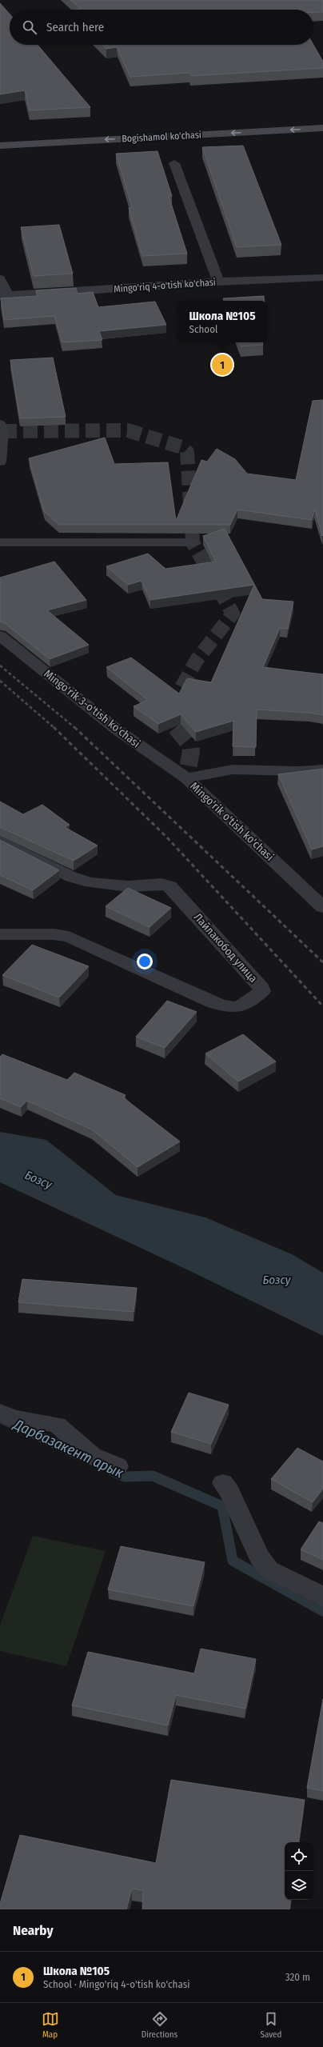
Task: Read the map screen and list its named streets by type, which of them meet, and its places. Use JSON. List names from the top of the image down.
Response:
{
  "streets": {
    "main road": ["Bogishamol ko'chasi"],
    "street": [
      "Mingo'riq 4-o'tish ko'chasi",
      "Mingo'rik 3-o'tish ko'chasi",
      "Mingo'rik o'tish ko'chasi",
      "Лайлакобод улица"
    ]
  },
  "crossings": [
    ["Mingo'rik 3-o'tish ko'chasi", "Mingo'rik o'tish ko'chasi"]
  ],
  "water": ["Бозсу", "Дарбазакент арык"],
  "page": {
    "search": "Search here",
    "popup": ["Школа №105", "School"],
    "pins": "1",
    "heading": "Nearby",
    "list": [
      {
        "mark": "1",
        "name": "Школа №105",
        "note": "School · Mingo'riq 4-o'tish ko'chasi",
        "value": "320 m"
      }
    ],
    "nav": ["Map", "Directions", "Saved"]
  }
}
